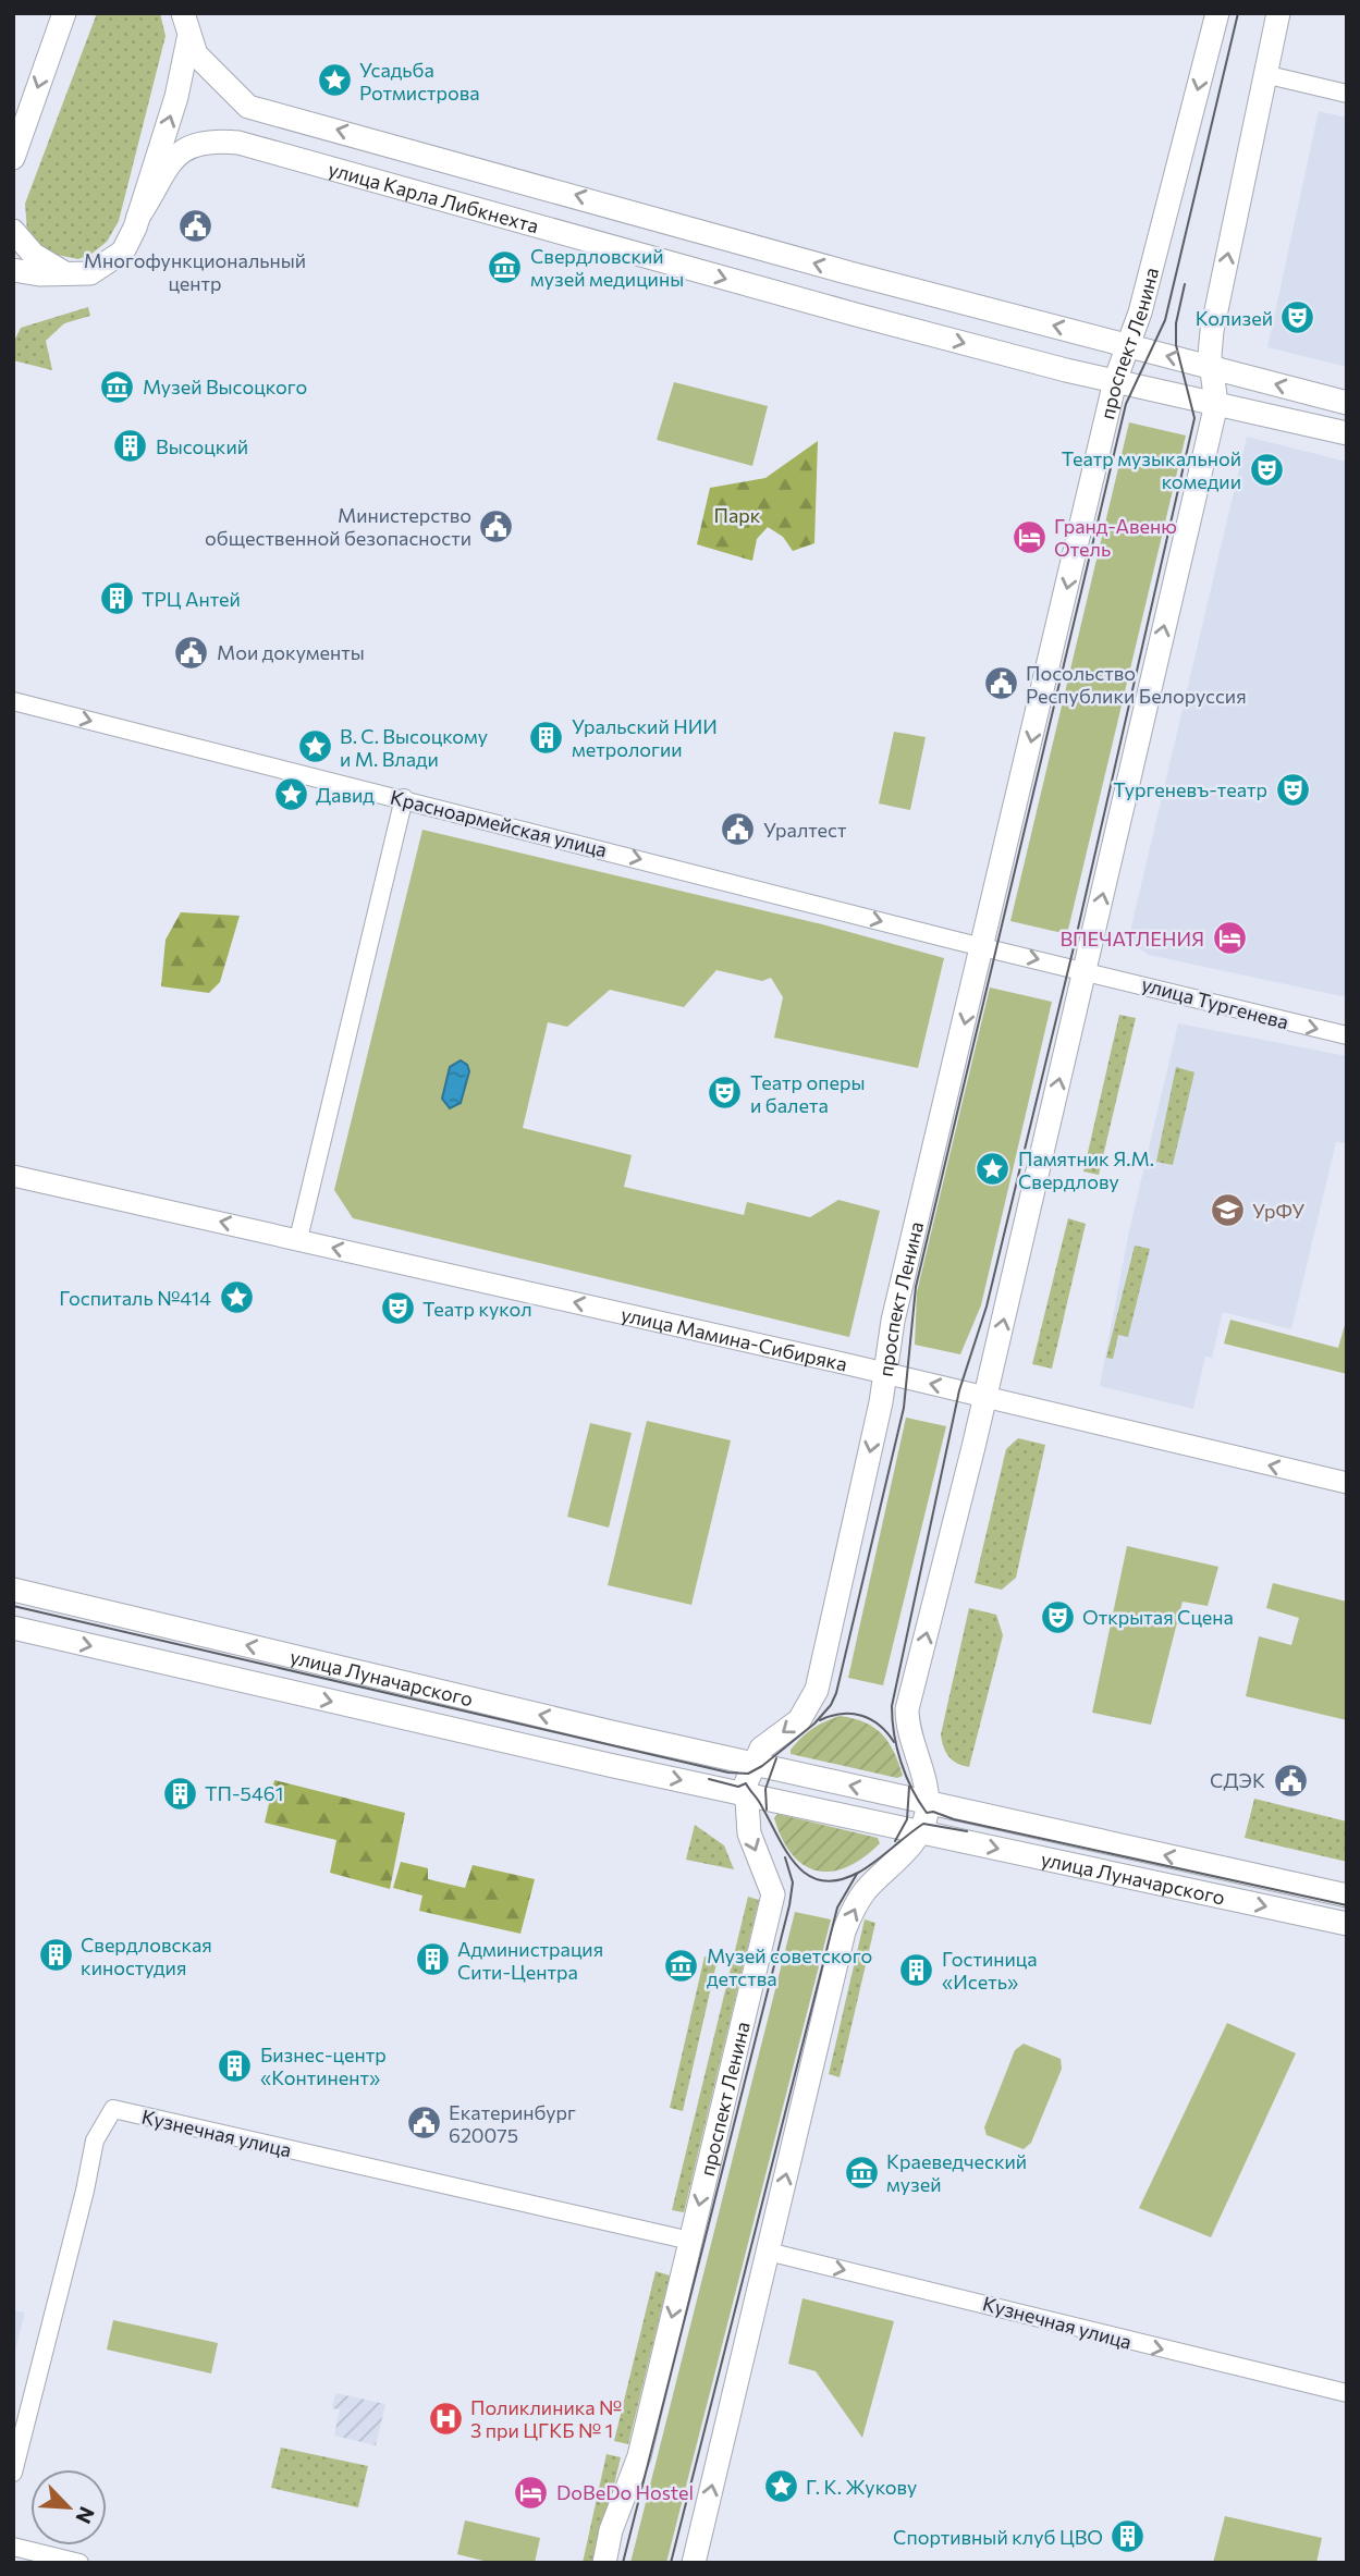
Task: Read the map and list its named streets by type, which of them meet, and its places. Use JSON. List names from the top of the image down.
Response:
{
  "streets": {
    "main road": ["улица Карла Либкнехта", "проспект Ленина", "улица Луначарского"],
    "street": [
      "Красноармейская улица",
      "улица Тургенева",
      "улица Мамина-Сибиряка",
      "Кузнечная улица"
    ]
  },
  "crossings": [
    ["улица Карла Либкнехта", "проспект Ленина"],
    ["проспект Ленина", "Красноармейская улица"],
    ["проспект Ленина", "улица Мамина-Сибиряка"],
    ["проспект Ленина", "улица Луначарского"],
    ["проспект Ленина", "Кузнечная улица"],
    ["Красноармейская улица", "улица Тургенева"]
  ],
  "one_way": [
    "Красноармейская улица",
    "улица Тургенева",
    "улица Мамина-Сибиряка",
    "Кузнечная улица"
  ],
  "parks": ["Парк"],
  "places": {
    "place": [
      "Усадьба Ротмистрова",
      "В. С. Высоцкому и М. Влади",
      "Давид",
      "Памятник Я.М. Свердлову",
      "Госпиталь №414",
      "Г. К. Жукову"
    ],
    "public building": [
      "Многофункциональный центр",
      "Министерство общественной безопасности",
      "Мои документы",
      "Посольство Республики Белоруссия",
      "Уралтест",
      "СДЭК",
      "Екатеринбург 620075"
    ],
    "museum": [
      "Свердловский музей медицины",
      "Музей Высоцкого",
      "Музей советского детства",
      "Краеведческий музей"
    ],
    "theatre": [
      "Колизей",
      "Театр музыкальной комедии",
      "Тургеневъ-театр",
      "Театр оперы и балета",
      "Театр кукол",
      "Открытая Сцена"
    ],
    "building": [
      "Высоцкий",
      "ТРЦ Антей",
      "Уральский НИИ метрологии",
      "ТП-5461",
      "Свердловская киностудия",
      "Администрация Сити-Центра",
      "Гостиница «Исеть»",
      "Бизнес-центр «Континент»",
      "Спортивный клуб ЦВО"
    ],
    "hotel": ["Гранд-Авеню Отель", "ВПЕЧАТЛЕНИЯ", "DoBeDo Hostel"],
    "school or university": ["УрФУ"],
    "hospital": ["Поликлиника № 3 при ЦГКБ № 1"]
  },
  "north": "bottom right"
}
